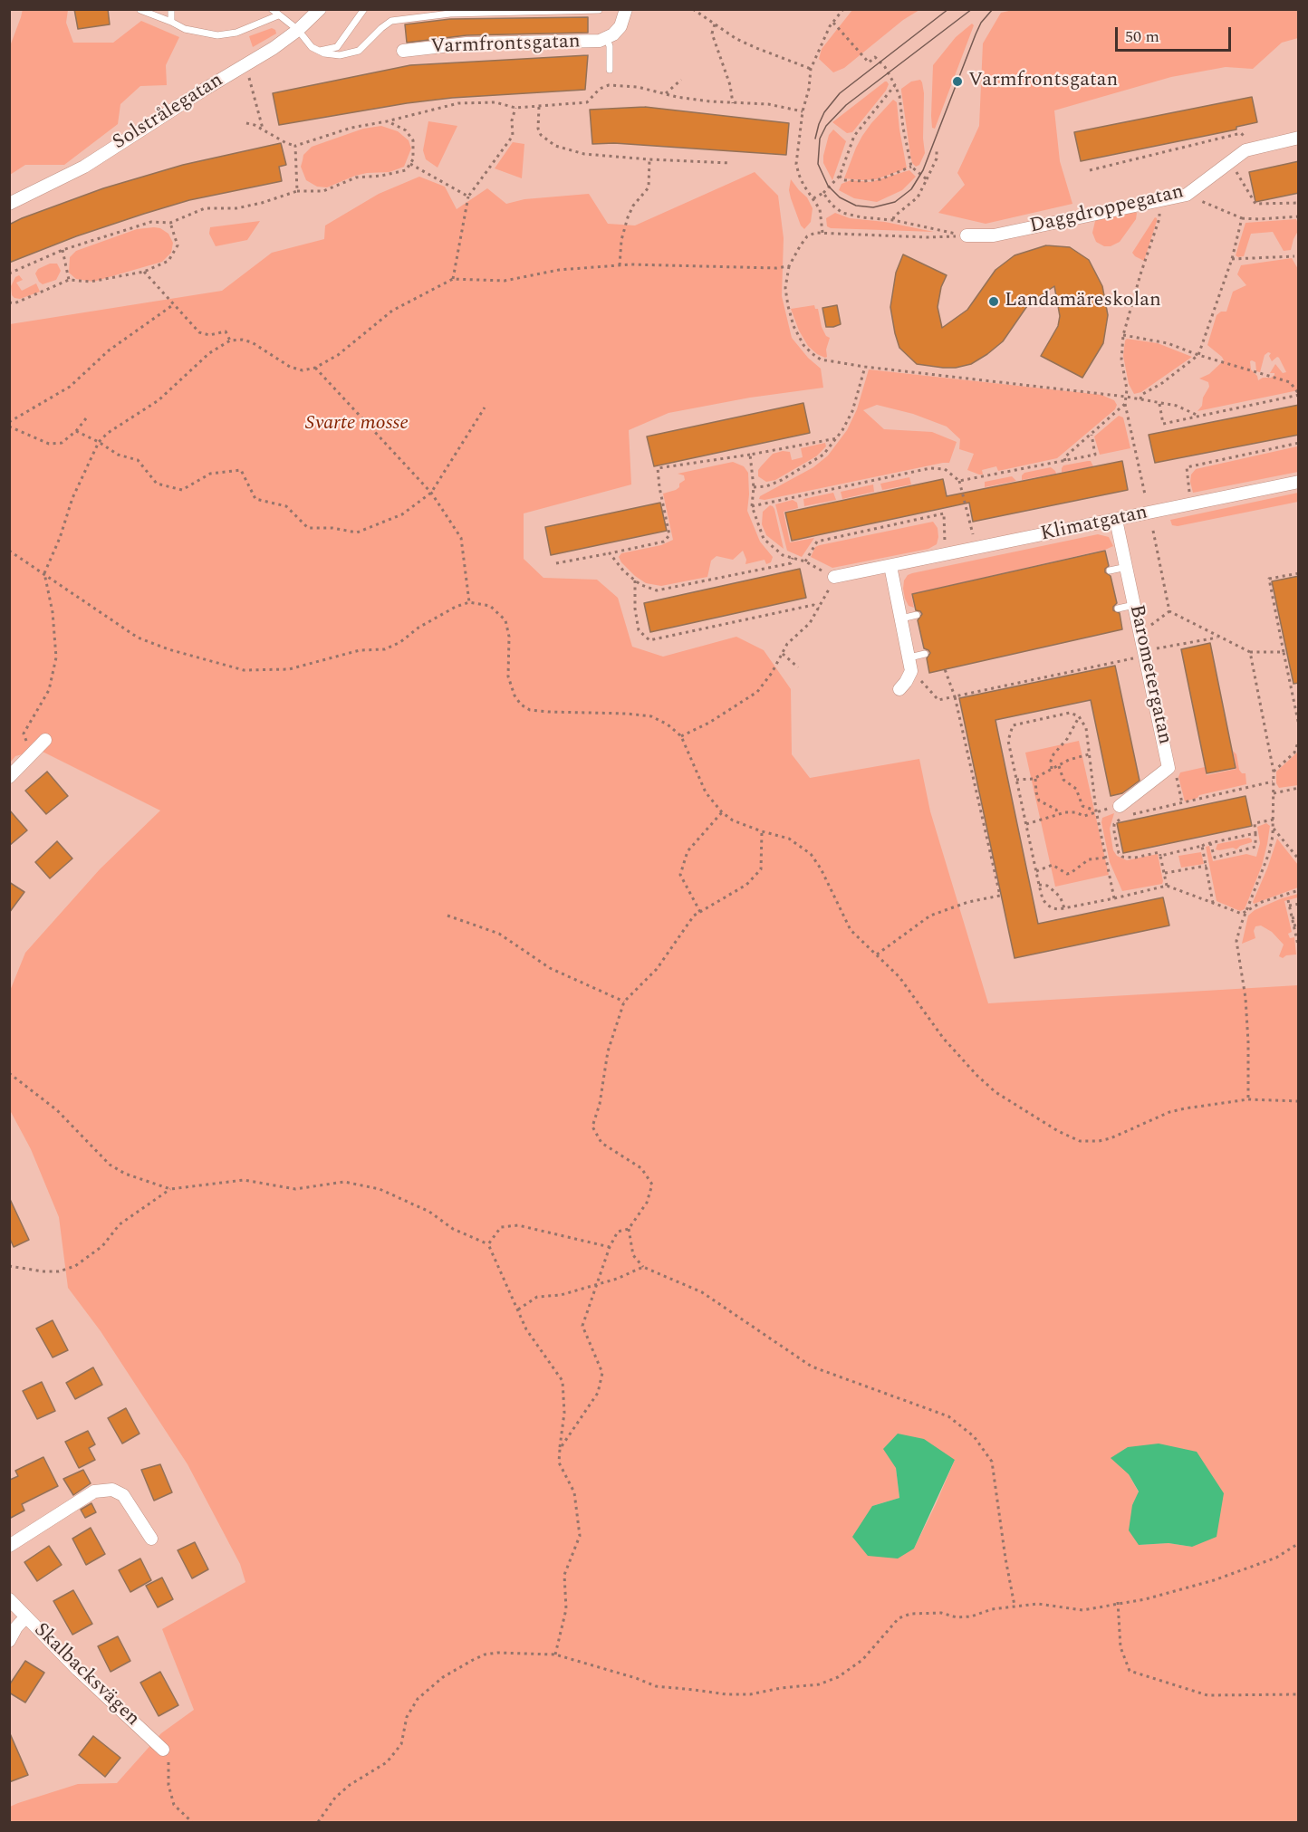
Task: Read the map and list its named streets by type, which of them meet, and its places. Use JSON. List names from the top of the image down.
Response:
{
  "streets": {
    "street": [
      "Varmfrontsgatan",
      "Solstrålegatan",
      "Daggdroppegatan",
      "Klimatgatan",
      "Barometergatan",
      "Skalbacksvägen"
    ]
  },
  "crossings": [
    ["Klimatgatan", "Barometergatan"]
  ],
  "parks": ["Svarte mosse"],
  "places": ["Varmfrontsgatan", "Landamäreskolan"],
  "scale_bar": "50 m"
}
